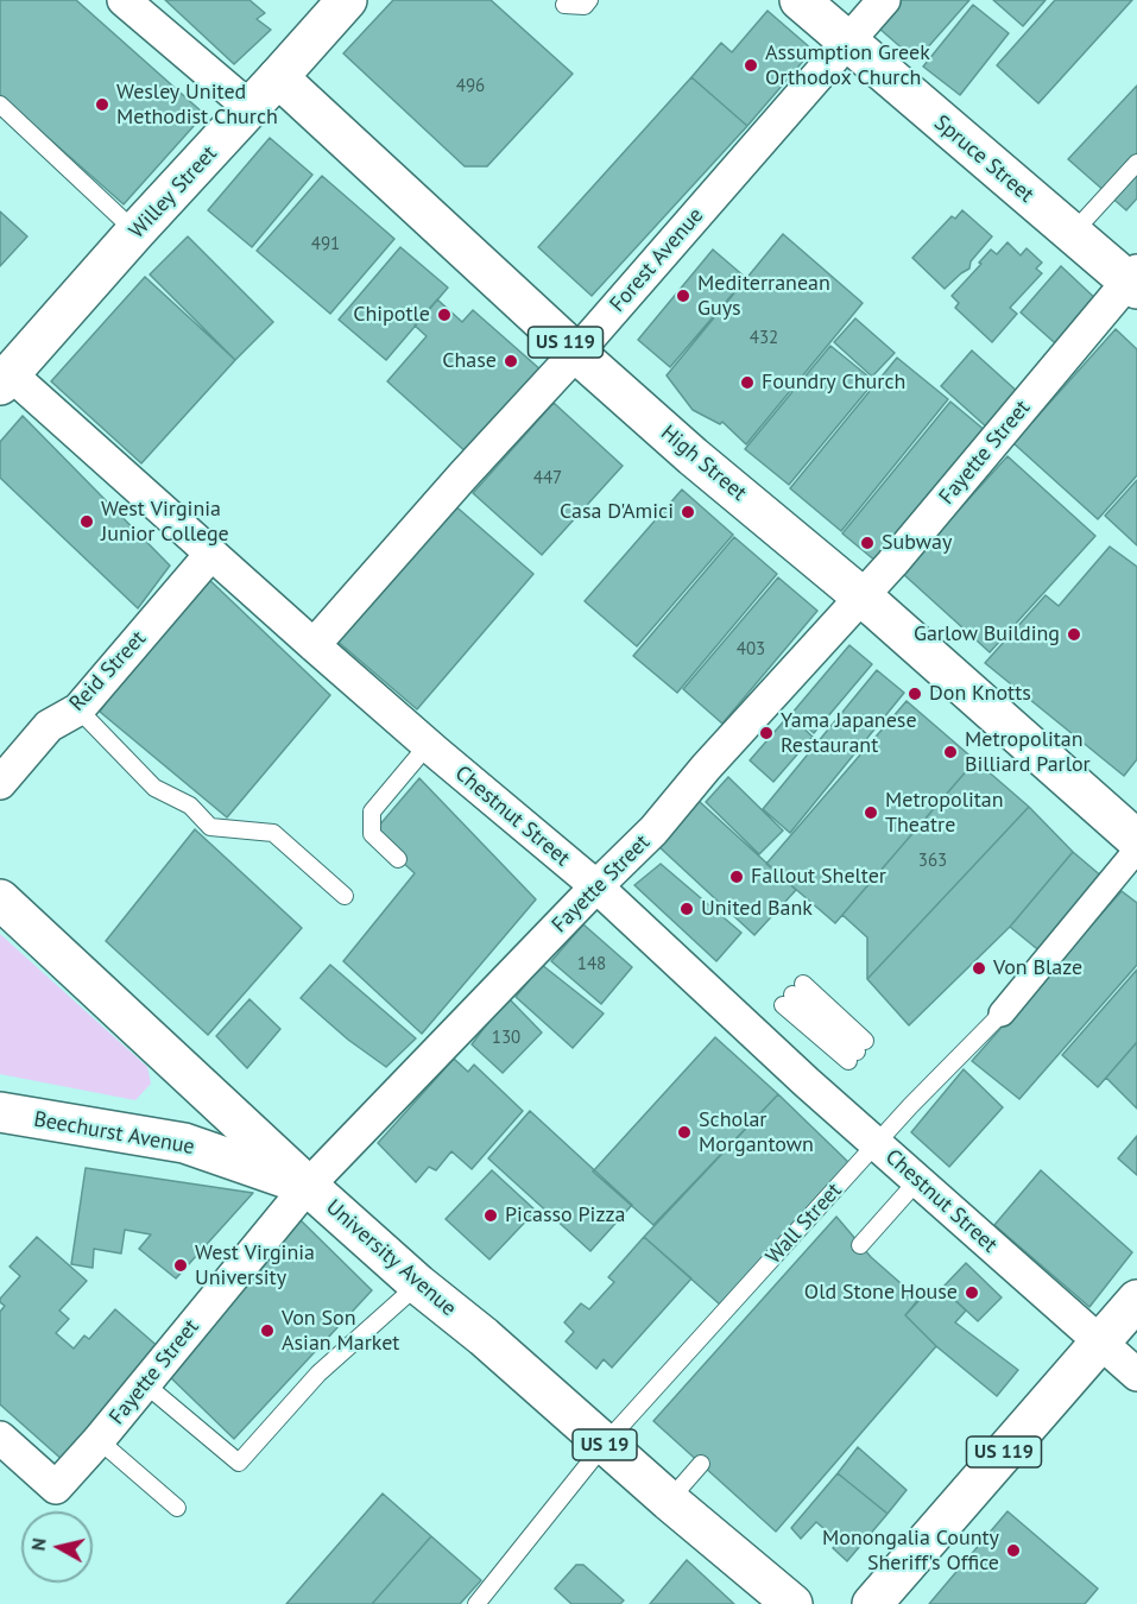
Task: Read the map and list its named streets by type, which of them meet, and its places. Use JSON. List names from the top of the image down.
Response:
{
  "streets": {
    "main road": [
      "Spruce Street",
      "Willey Street",
      "US 119",
      "High Street",
      "Beechurst Avenue",
      "University Avenue",
      "US 19"
    ],
    "street": [
      "Forest Avenue",
      "Fayette Street",
      "Reid Street",
      "Chestnut Street",
      "Wall Street"
    ]
  },
  "crossings": [
    ["Spruce Street", "Forest Avenue"],
    ["Spruce Street", "Fayette Street"],
    ["Willey Street", "High Street"],
    ["Willey Street", "Chestnut Street"],
    ["Forest Avenue", "High Street"],
    ["Forest Avenue", "Chestnut Street"],
    ["US 119", "Chestnut Street"],
    ["Fayette Street", "High Street"],
    ["Fayette Street", "Chestnut Street"],
    ["Fayette Street", "Beechurst Avenue"],
    ["Fayette Street", "University Avenue"],
    ["Reid Street", "Chestnut Street"],
    ["Chestnut Street", "Wall Street"],
    ["Beechurst Avenue", "University Avenue"],
    ["Wall Street", "University Avenue"]
  ],
  "places": [
    "Assumption Greek Orthodox Church",
    "Wesley United Methodist Church",
    "Mediterranean Guys",
    "Chipotle",
    "Chase",
    "Foundry Church",
    "Casa D'Amici",
    "West Virginia Junior College",
    "Subway",
    "Garlow Building",
    "Don Knotts",
    "Yama Japanese Restaurant",
    "Metropolitan Billiard Parlor",
    "Metropolitan Theatre",
    "Fallout Shelter",
    "United Bank",
    "Von Blaze",
    "Scholar Morgantown",
    "Picasso Pizza",
    "West Virginia University",
    "Old Stone House",
    "Von Son Asian Market",
    "Monongalia County Sheriff's Office"
  ],
  "house_numbers": [
    "496",
    "491",
    "432",
    "447",
    "403",
    "363",
    "148",
    "130"
  ],
  "north": "left"
}
